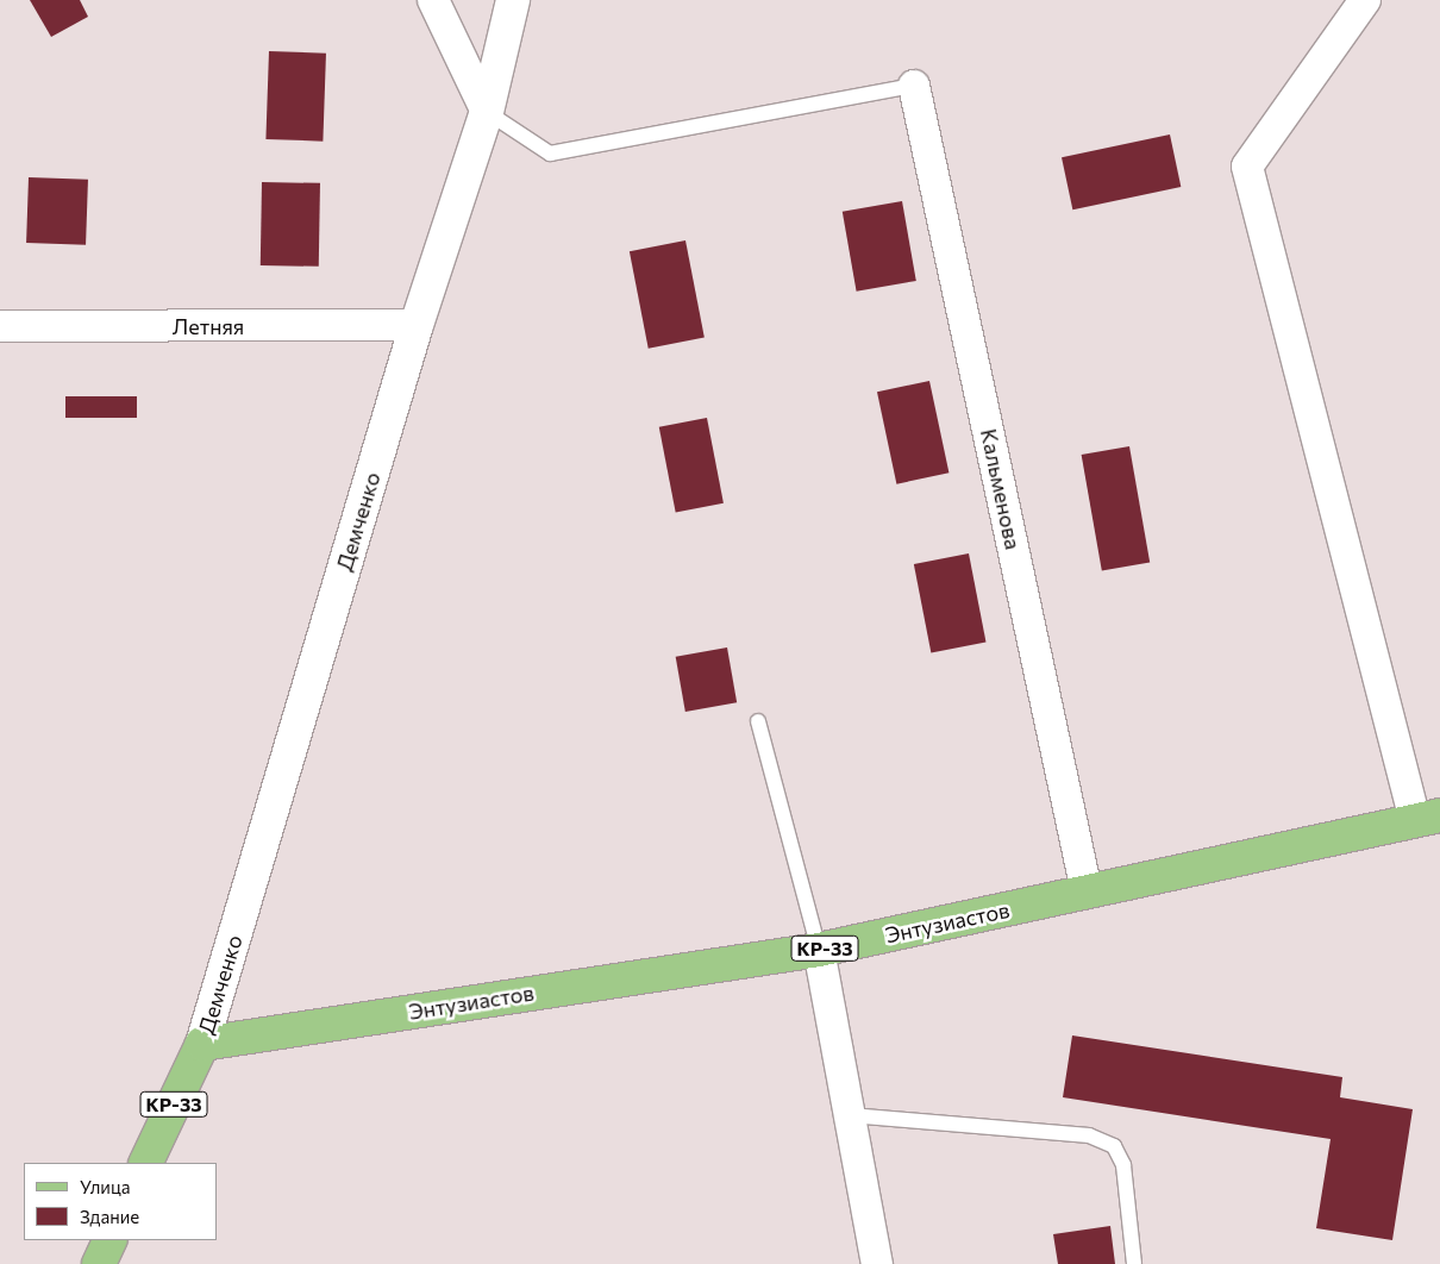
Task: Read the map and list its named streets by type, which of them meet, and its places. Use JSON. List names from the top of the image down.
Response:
{
  "streets": {
    "main road": ["Энтузиастов", "KP-33"],
    "street": ["Летняя", "Кальменова", "Демченко"]
  },
  "crossings": [
    ["Летняя", "Демченко"],
    ["Кальменова", "Энтузиастов"],
    ["Демченко", "Энтузиастов"],
    ["Демченко", "KP-33"],
    ["Энтузиастов", "KP-33"]
  ],
  "legend": ["Улица", "Здание"]
}
